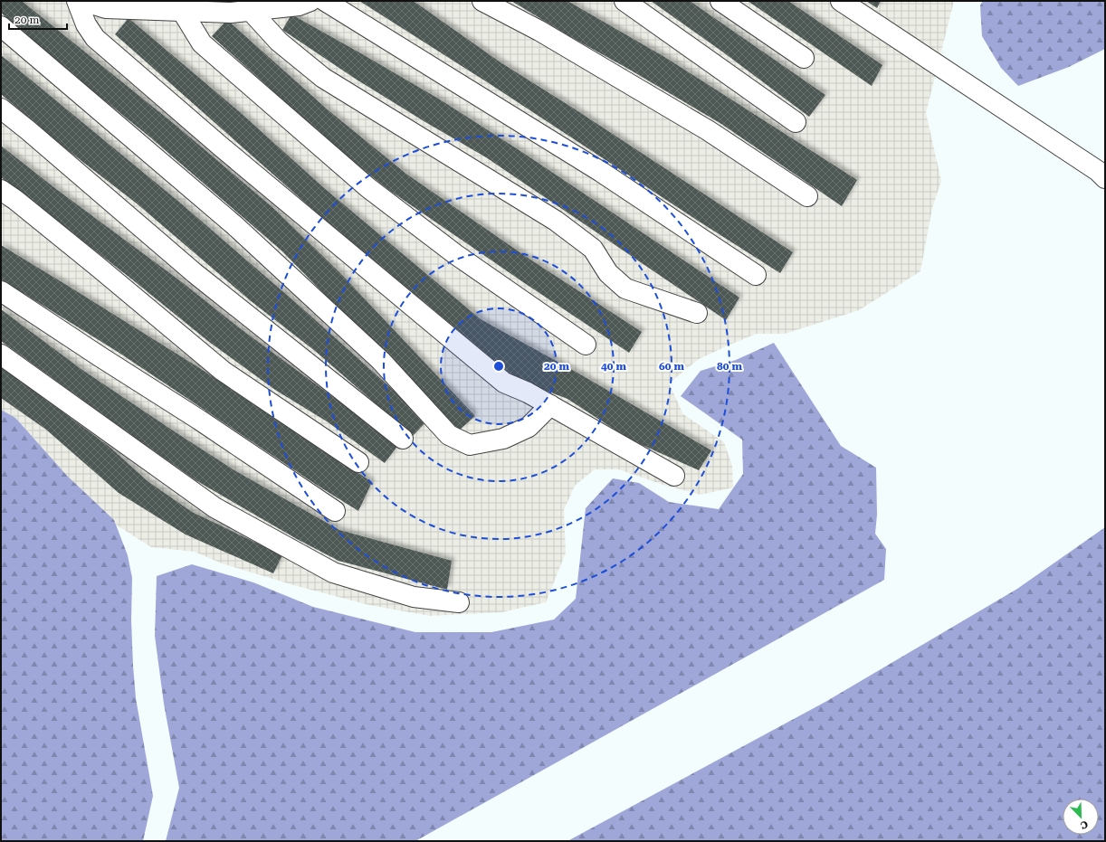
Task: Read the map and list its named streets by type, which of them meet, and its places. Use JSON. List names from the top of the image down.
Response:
{
  "scale_bar": "20 m",
  "north": "bottom right",
  "rings": [
    "20 m",
    "40 m",
    "60 m",
    "80 m"
  ]
}
